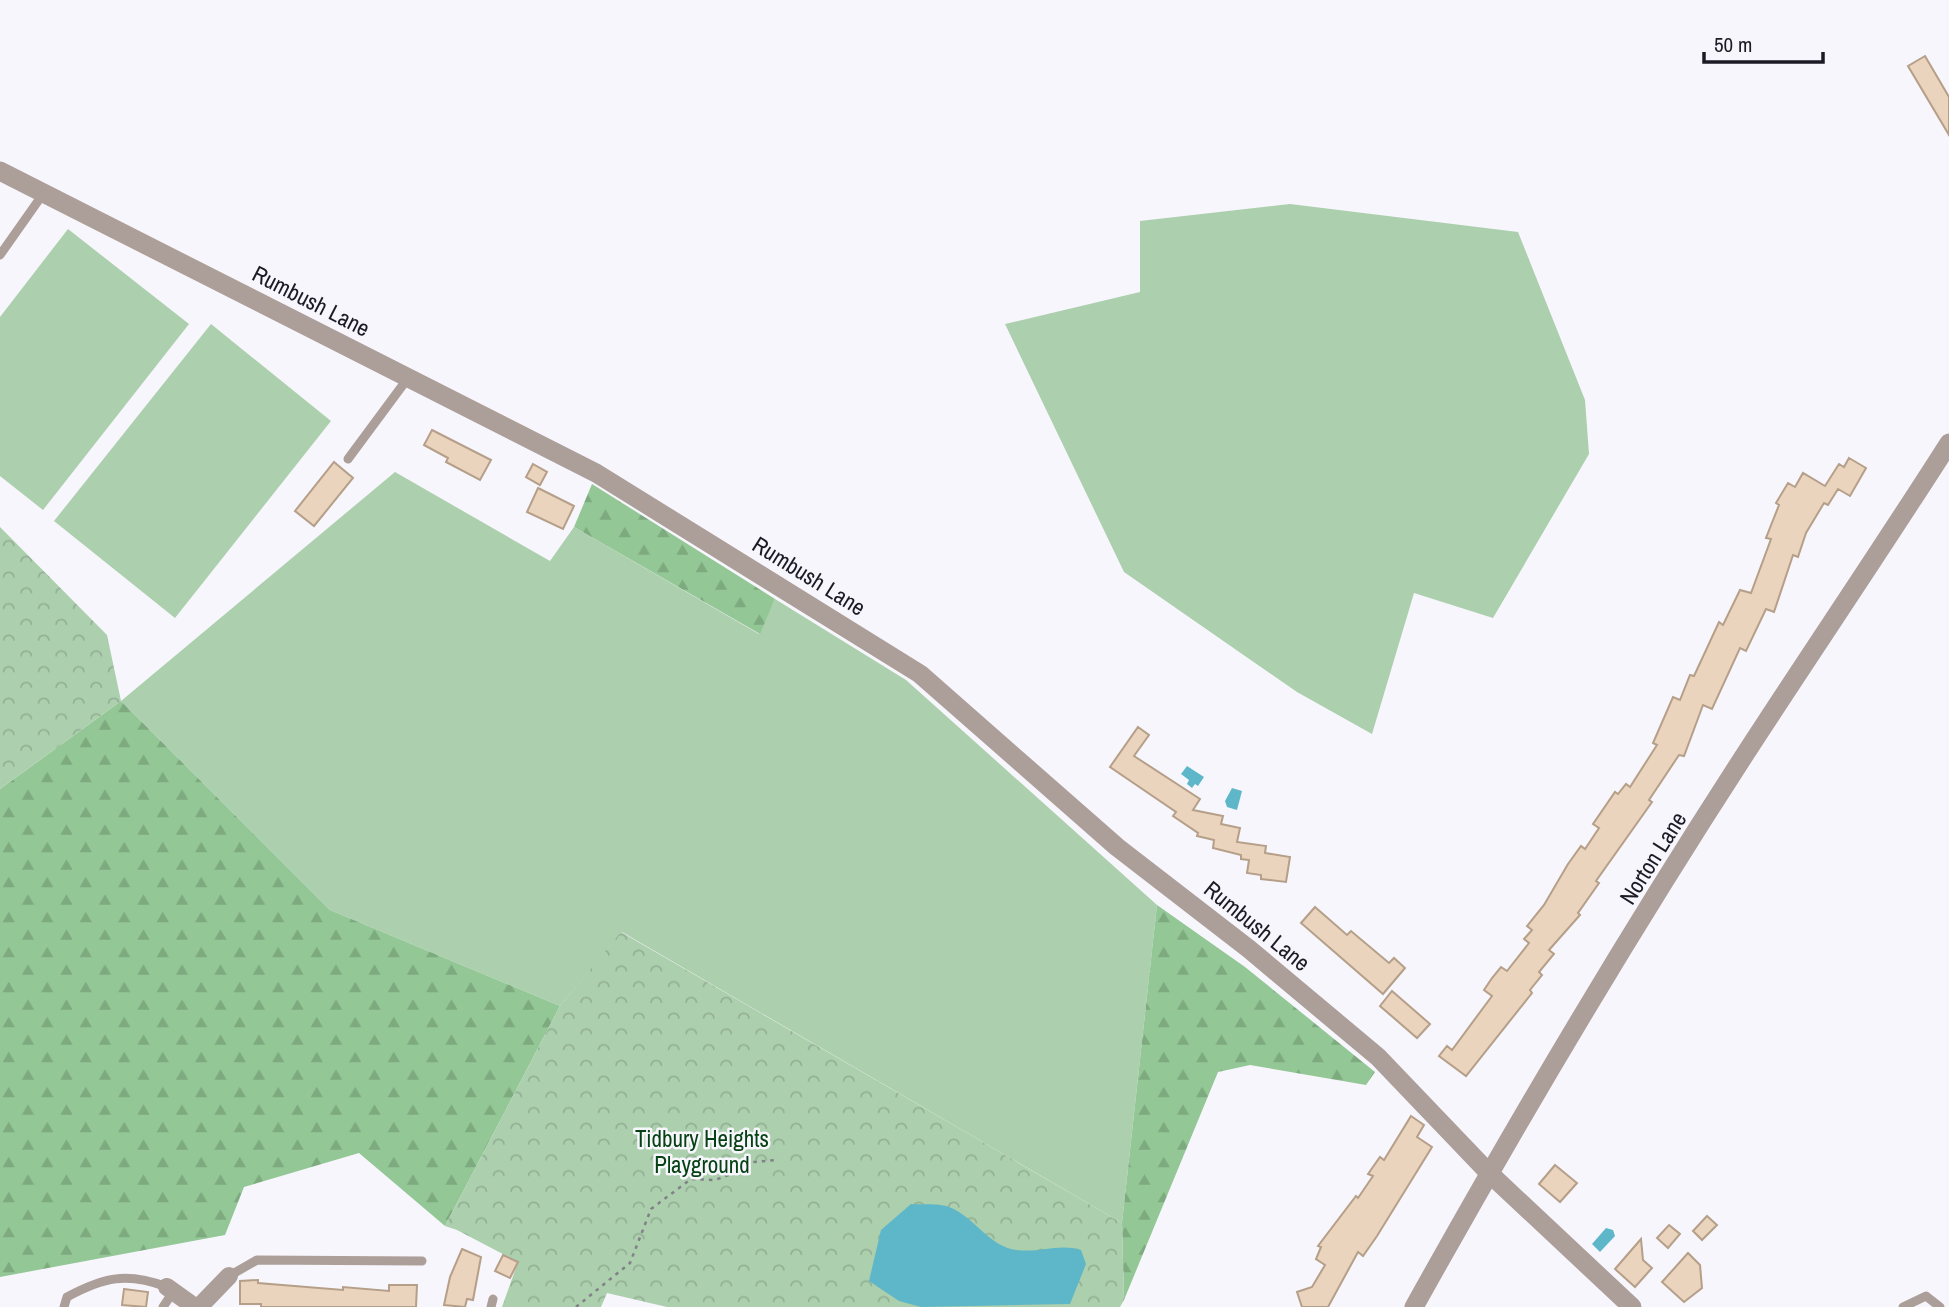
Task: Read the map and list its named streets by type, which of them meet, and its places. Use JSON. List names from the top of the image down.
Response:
{
  "streets": {
    "street": ["Rumbush Lane", "Norton Lane"]
  },
  "crossings": [
    ["Rumbush Lane", "Norton Lane"]
  ],
  "parks": ["Tidbury Heights Playground"],
  "scale_bar": "50 m"
}
